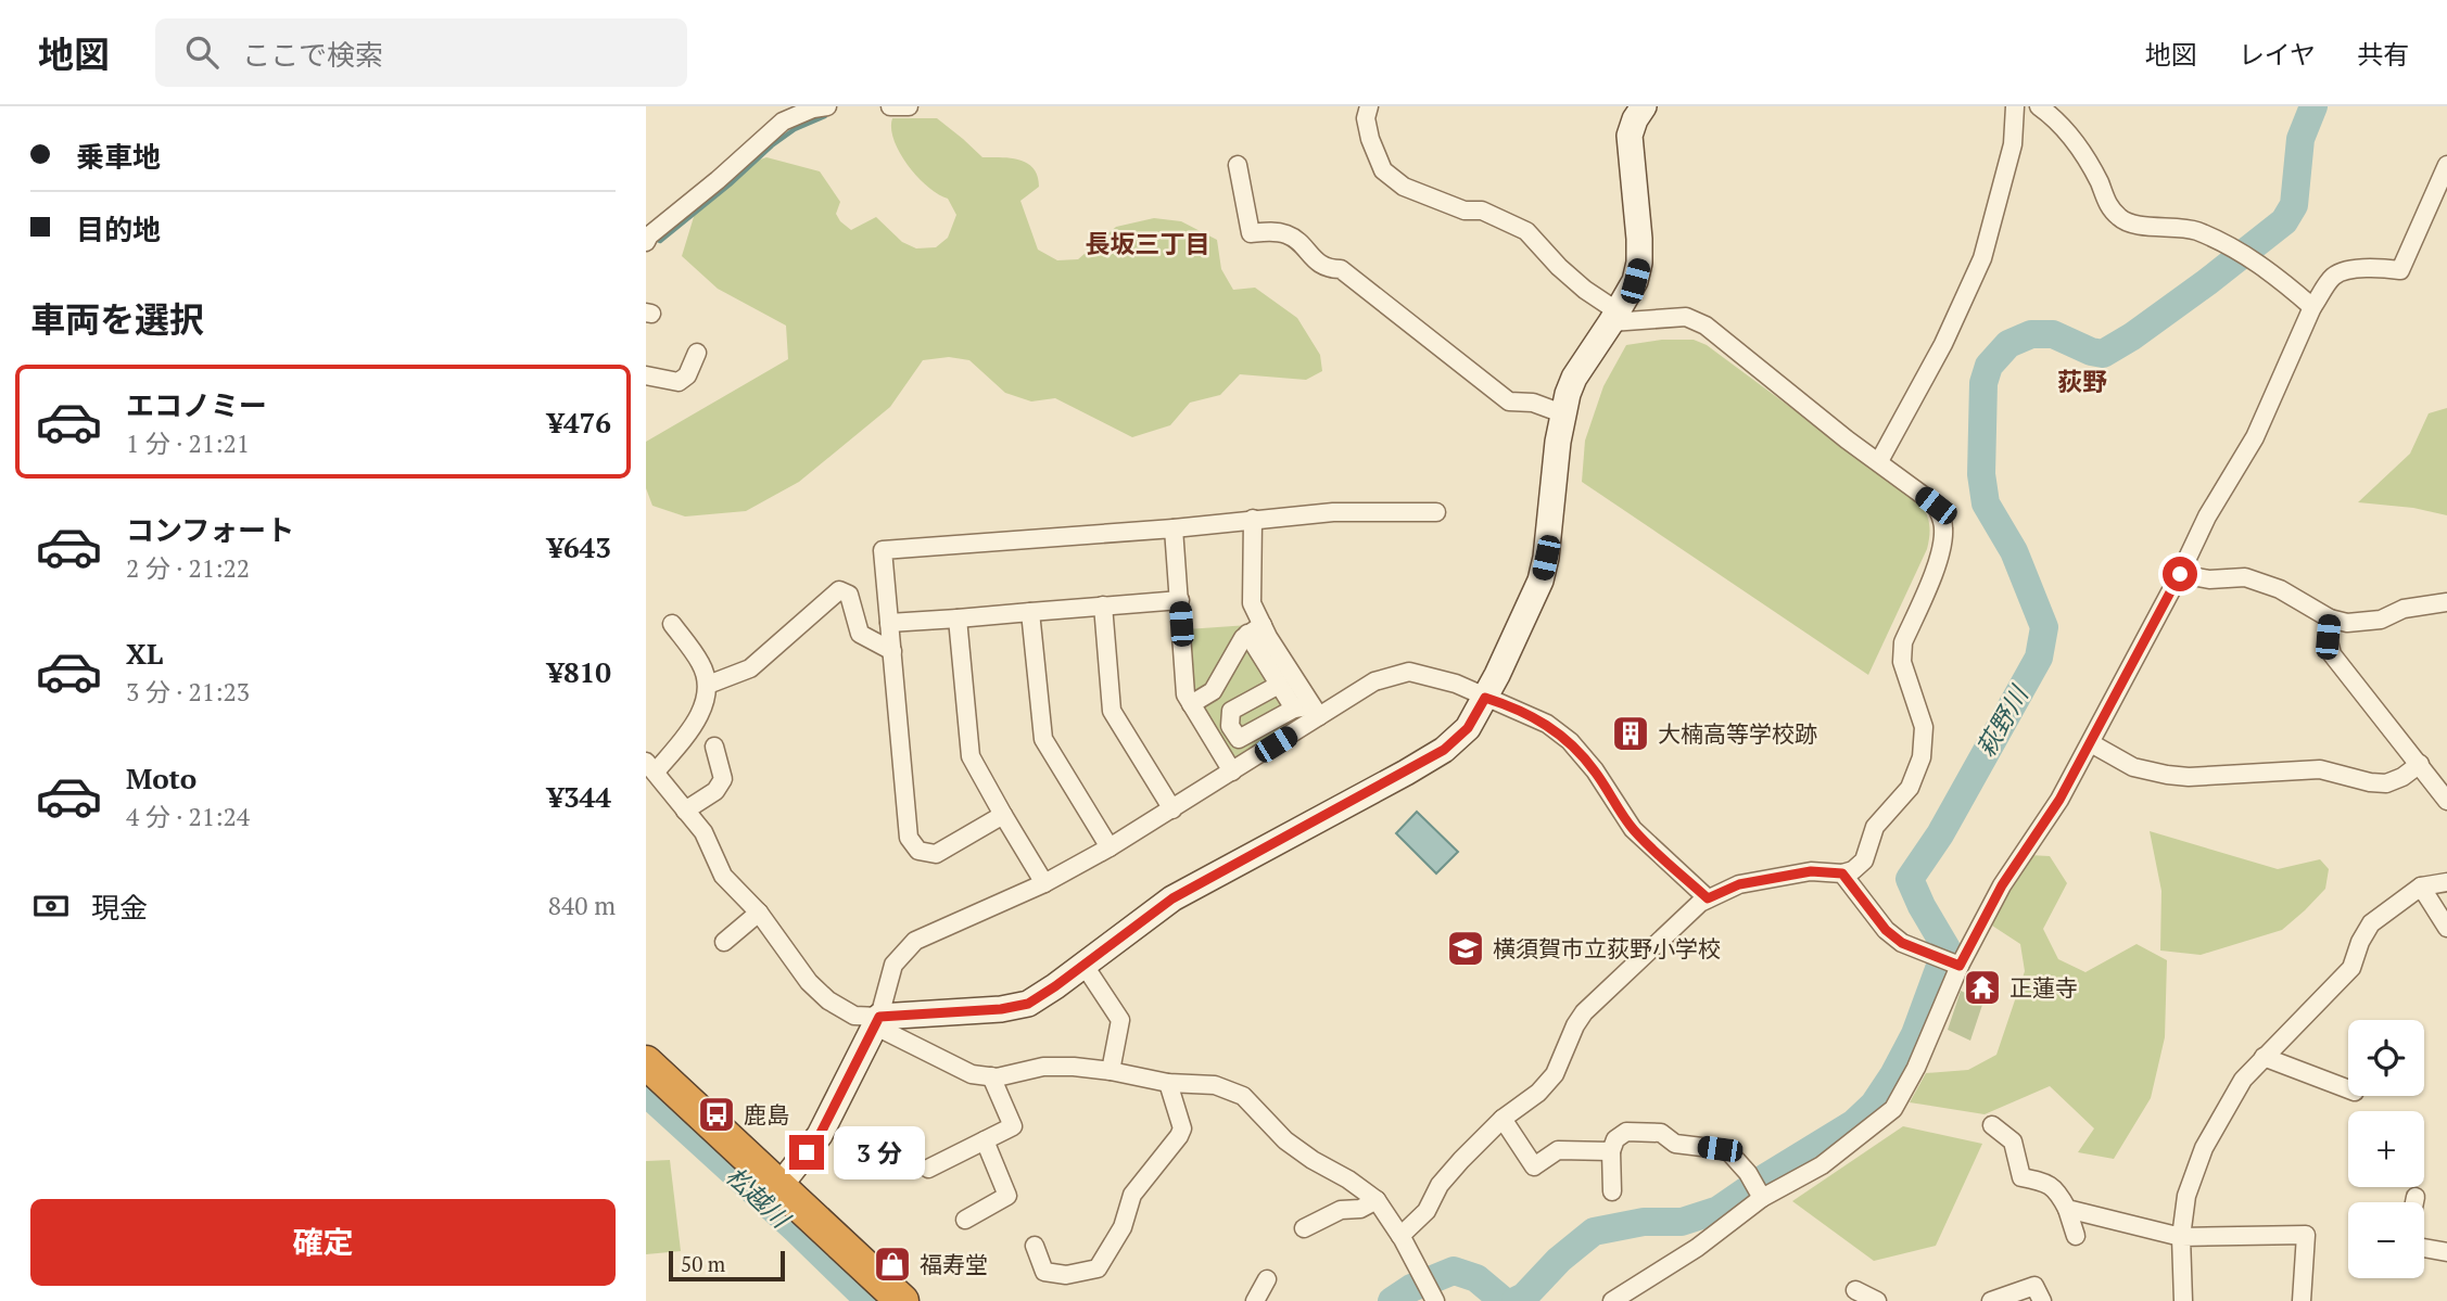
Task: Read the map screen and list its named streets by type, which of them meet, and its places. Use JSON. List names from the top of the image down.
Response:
{
  "districts": ["長坂三丁目", "荻野"],
  "water": ["萩野川", "松越川"],
  "places": {
    "building": ["大楠高等学校跡"],
    "school or university": ["横須賀市立荻野小学校"],
    "temple": ["正蓮寺"],
    "bus stop": ["鹿島"],
    "shop": ["福寿堂"]
  },
  "scale_bar": "50 m",
  "page": {
    "header": "地図",
    "search": "ここで検索",
    "nav": ["地図", "レイヤ", "共有"],
    "banner": ["乗車地", "目的地"],
    "heading": "車両を選択",
    "list": [
      {
        "name": "エコノミー",
        "note": "1 分 · 21:21",
        "value": "¥476"
      },
      {
        "name": "コンフォート",
        "note": "2 分 · 21:22",
        "value": "¥643"
      },
      {
        "name": "XL",
        "note": "3 分 · 21:23",
        "value": "¥810"
      },
      {
        "name": "Moto",
        "note": "4 分 · 21:24",
        "value": "¥344"
      }
    ],
    "pay": ["現金", "840 m"],
    "map_buttons": ["+", "−"],
    "bubble": "3 分",
    "buttons": "確定",
    "scale": "50 m"
  }
}
